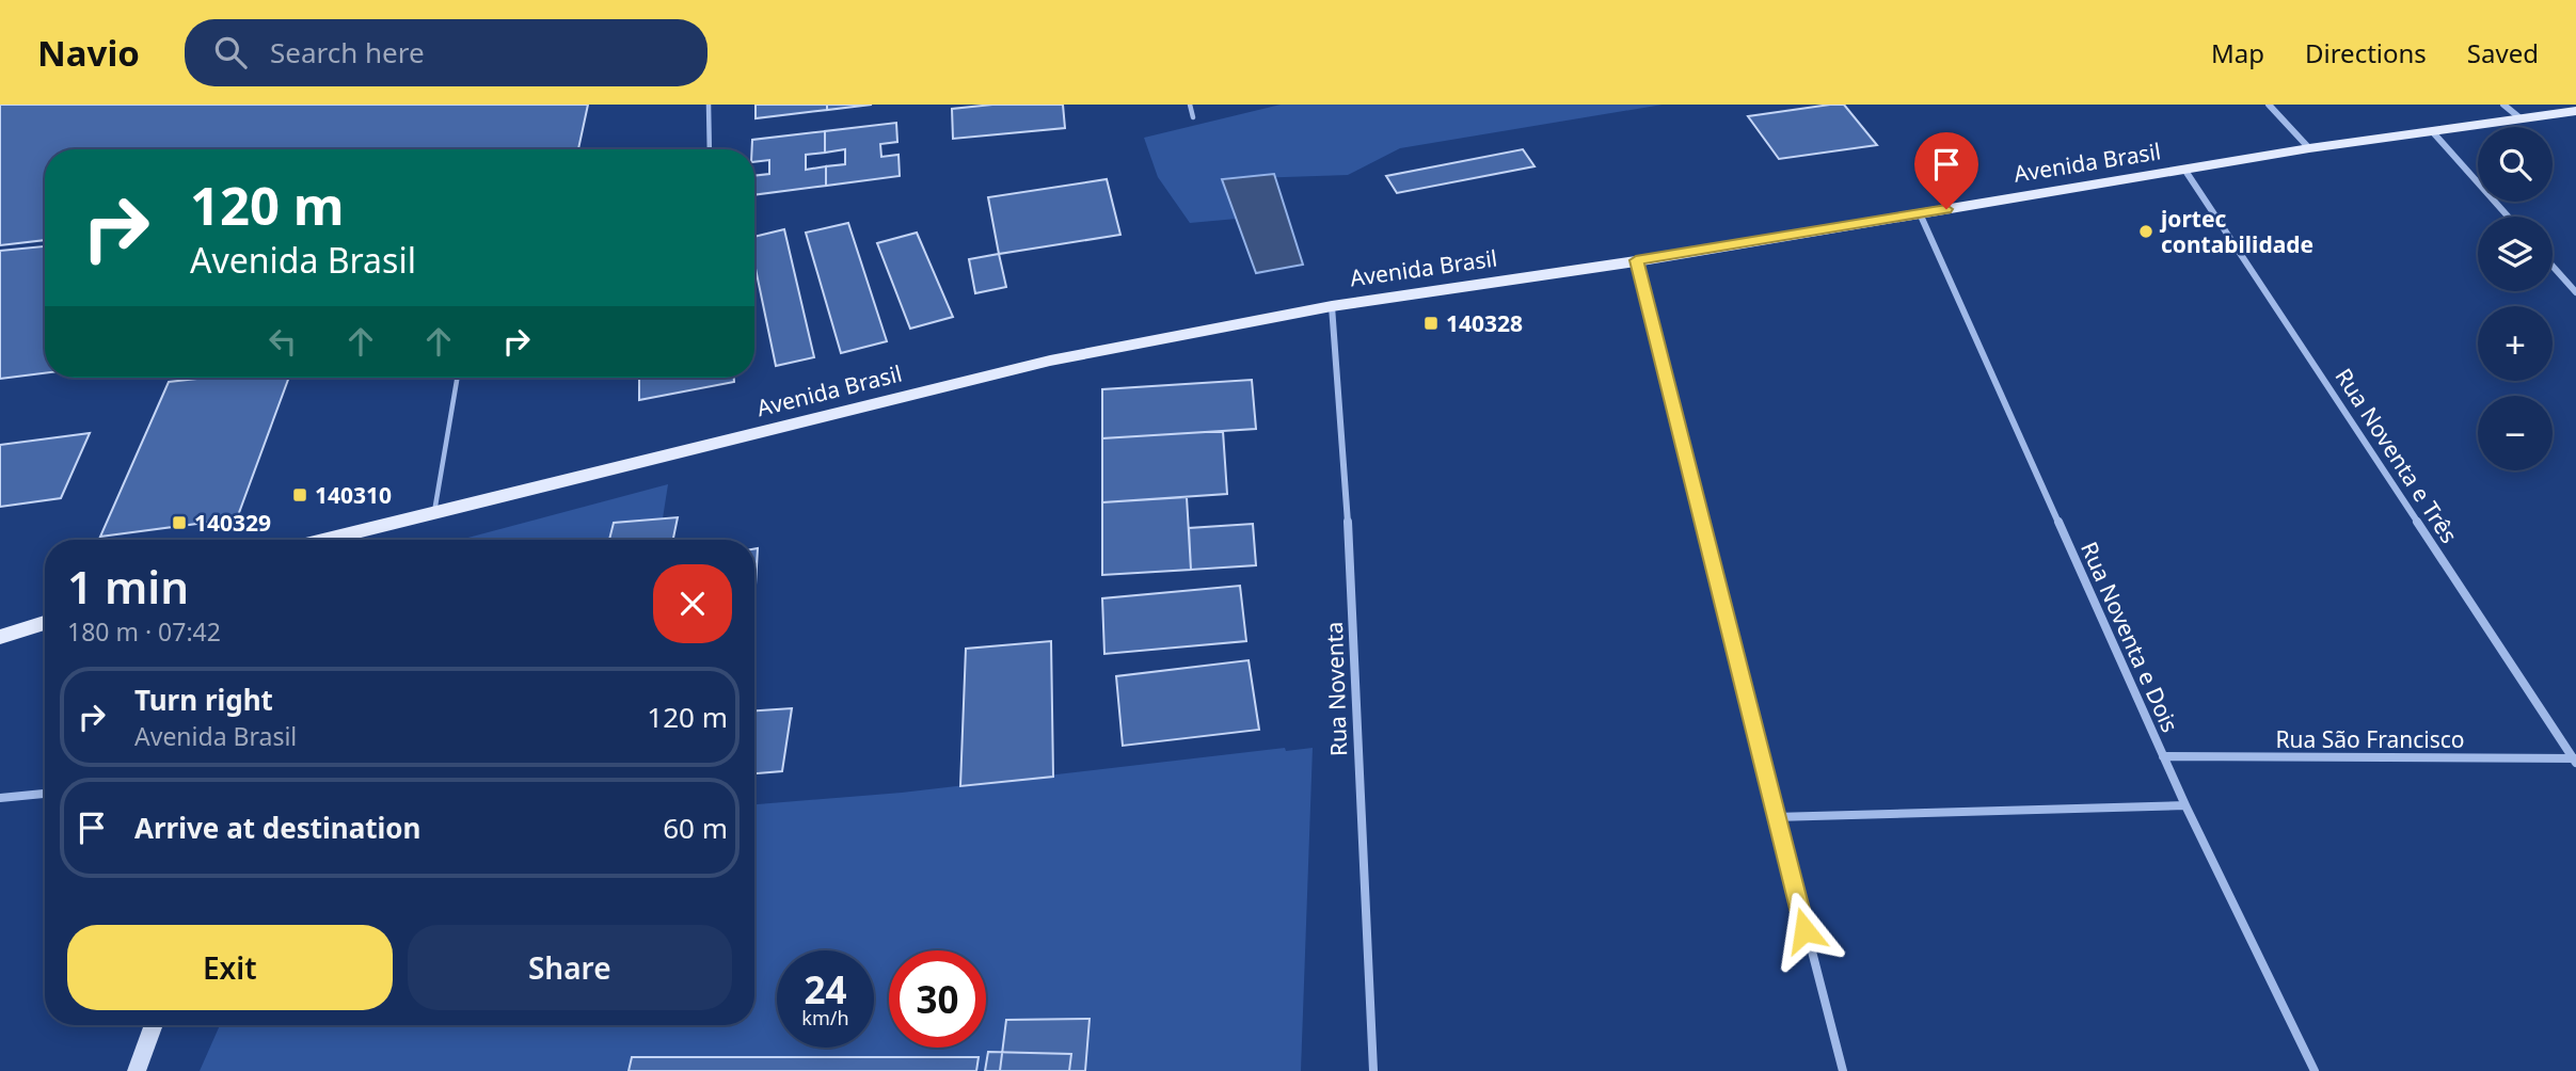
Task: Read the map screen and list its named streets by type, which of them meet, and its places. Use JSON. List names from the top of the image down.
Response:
{
  "streets": {
    "main road": ["Avenida Brasil"],
    "street": [
      "Rua Noventa e Três",
      "Rua Noventa e Dois",
      "Rua Noventa",
      "Rua São Francisco"
    ]
  },
  "crossings": [
    ["Avenida Brasil", "Rua Noventa e Três"],
    ["Avenida Brasil", "Rua Noventa e Dois"],
    ["Avenida Brasil", "Rua Noventa"],
    ["Rua Noventa e Três", "Rua São Francisco"],
    ["Rua Noventa e Dois", "Rua São Francisco"]
  ],
  "places": {
    "other": ["jortec contabilidade"],
    "transit": ["140328", "140310", "140329"]
  },
  "page": {
    "header": "Navio",
    "search": "Search here",
    "nav": ["Map", "Directions", "Saved"],
    "map_buttons": ["+", "−"],
    "turn": ["120 m", "Avenida Brasil"],
    "heading": ["1 min", "180 m · 07:42"],
    "list": [
      {
        "name": "Turn right",
        "note": "Avenida Brasil",
        "value": "120 m"
      },
      {
        "name": "Arrive at destination",
        "value": "60 m"
      }
    ],
    "buttons": ["Exit", "Share"],
    "speed": "24 km/h",
    "limit": "30"
  }
}
